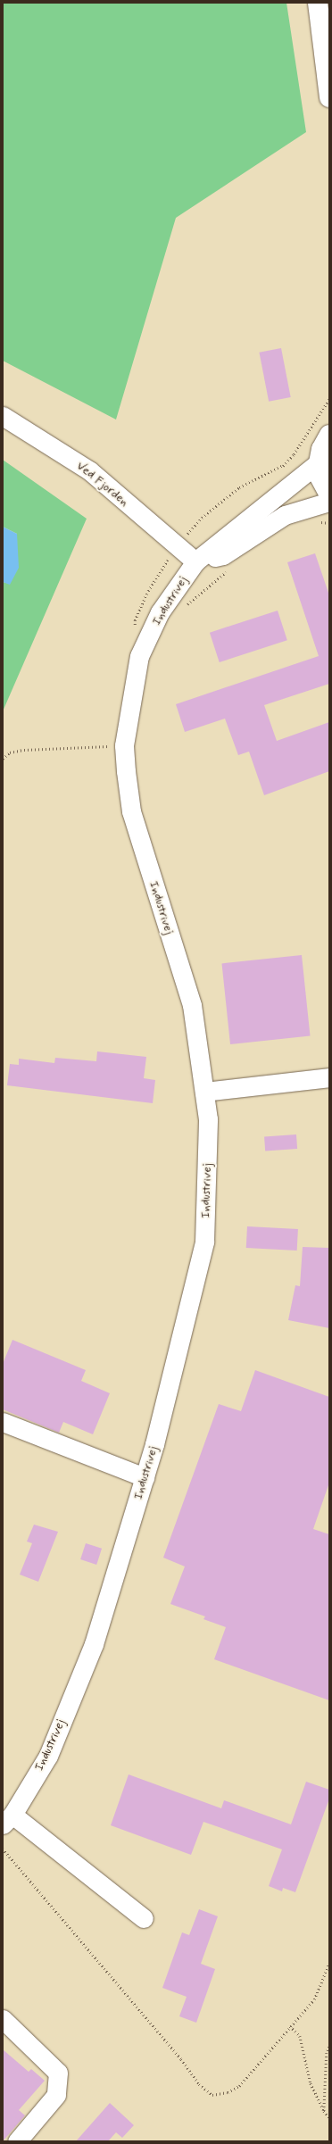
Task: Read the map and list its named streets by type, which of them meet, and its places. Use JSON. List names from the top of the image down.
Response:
{
  "streets": {
    "street": ["Ved Fjorden", "Industrivej"]
  },
  "crossings": [
    ["Ved Fjorden", "Industrivej"]
  ]
}
